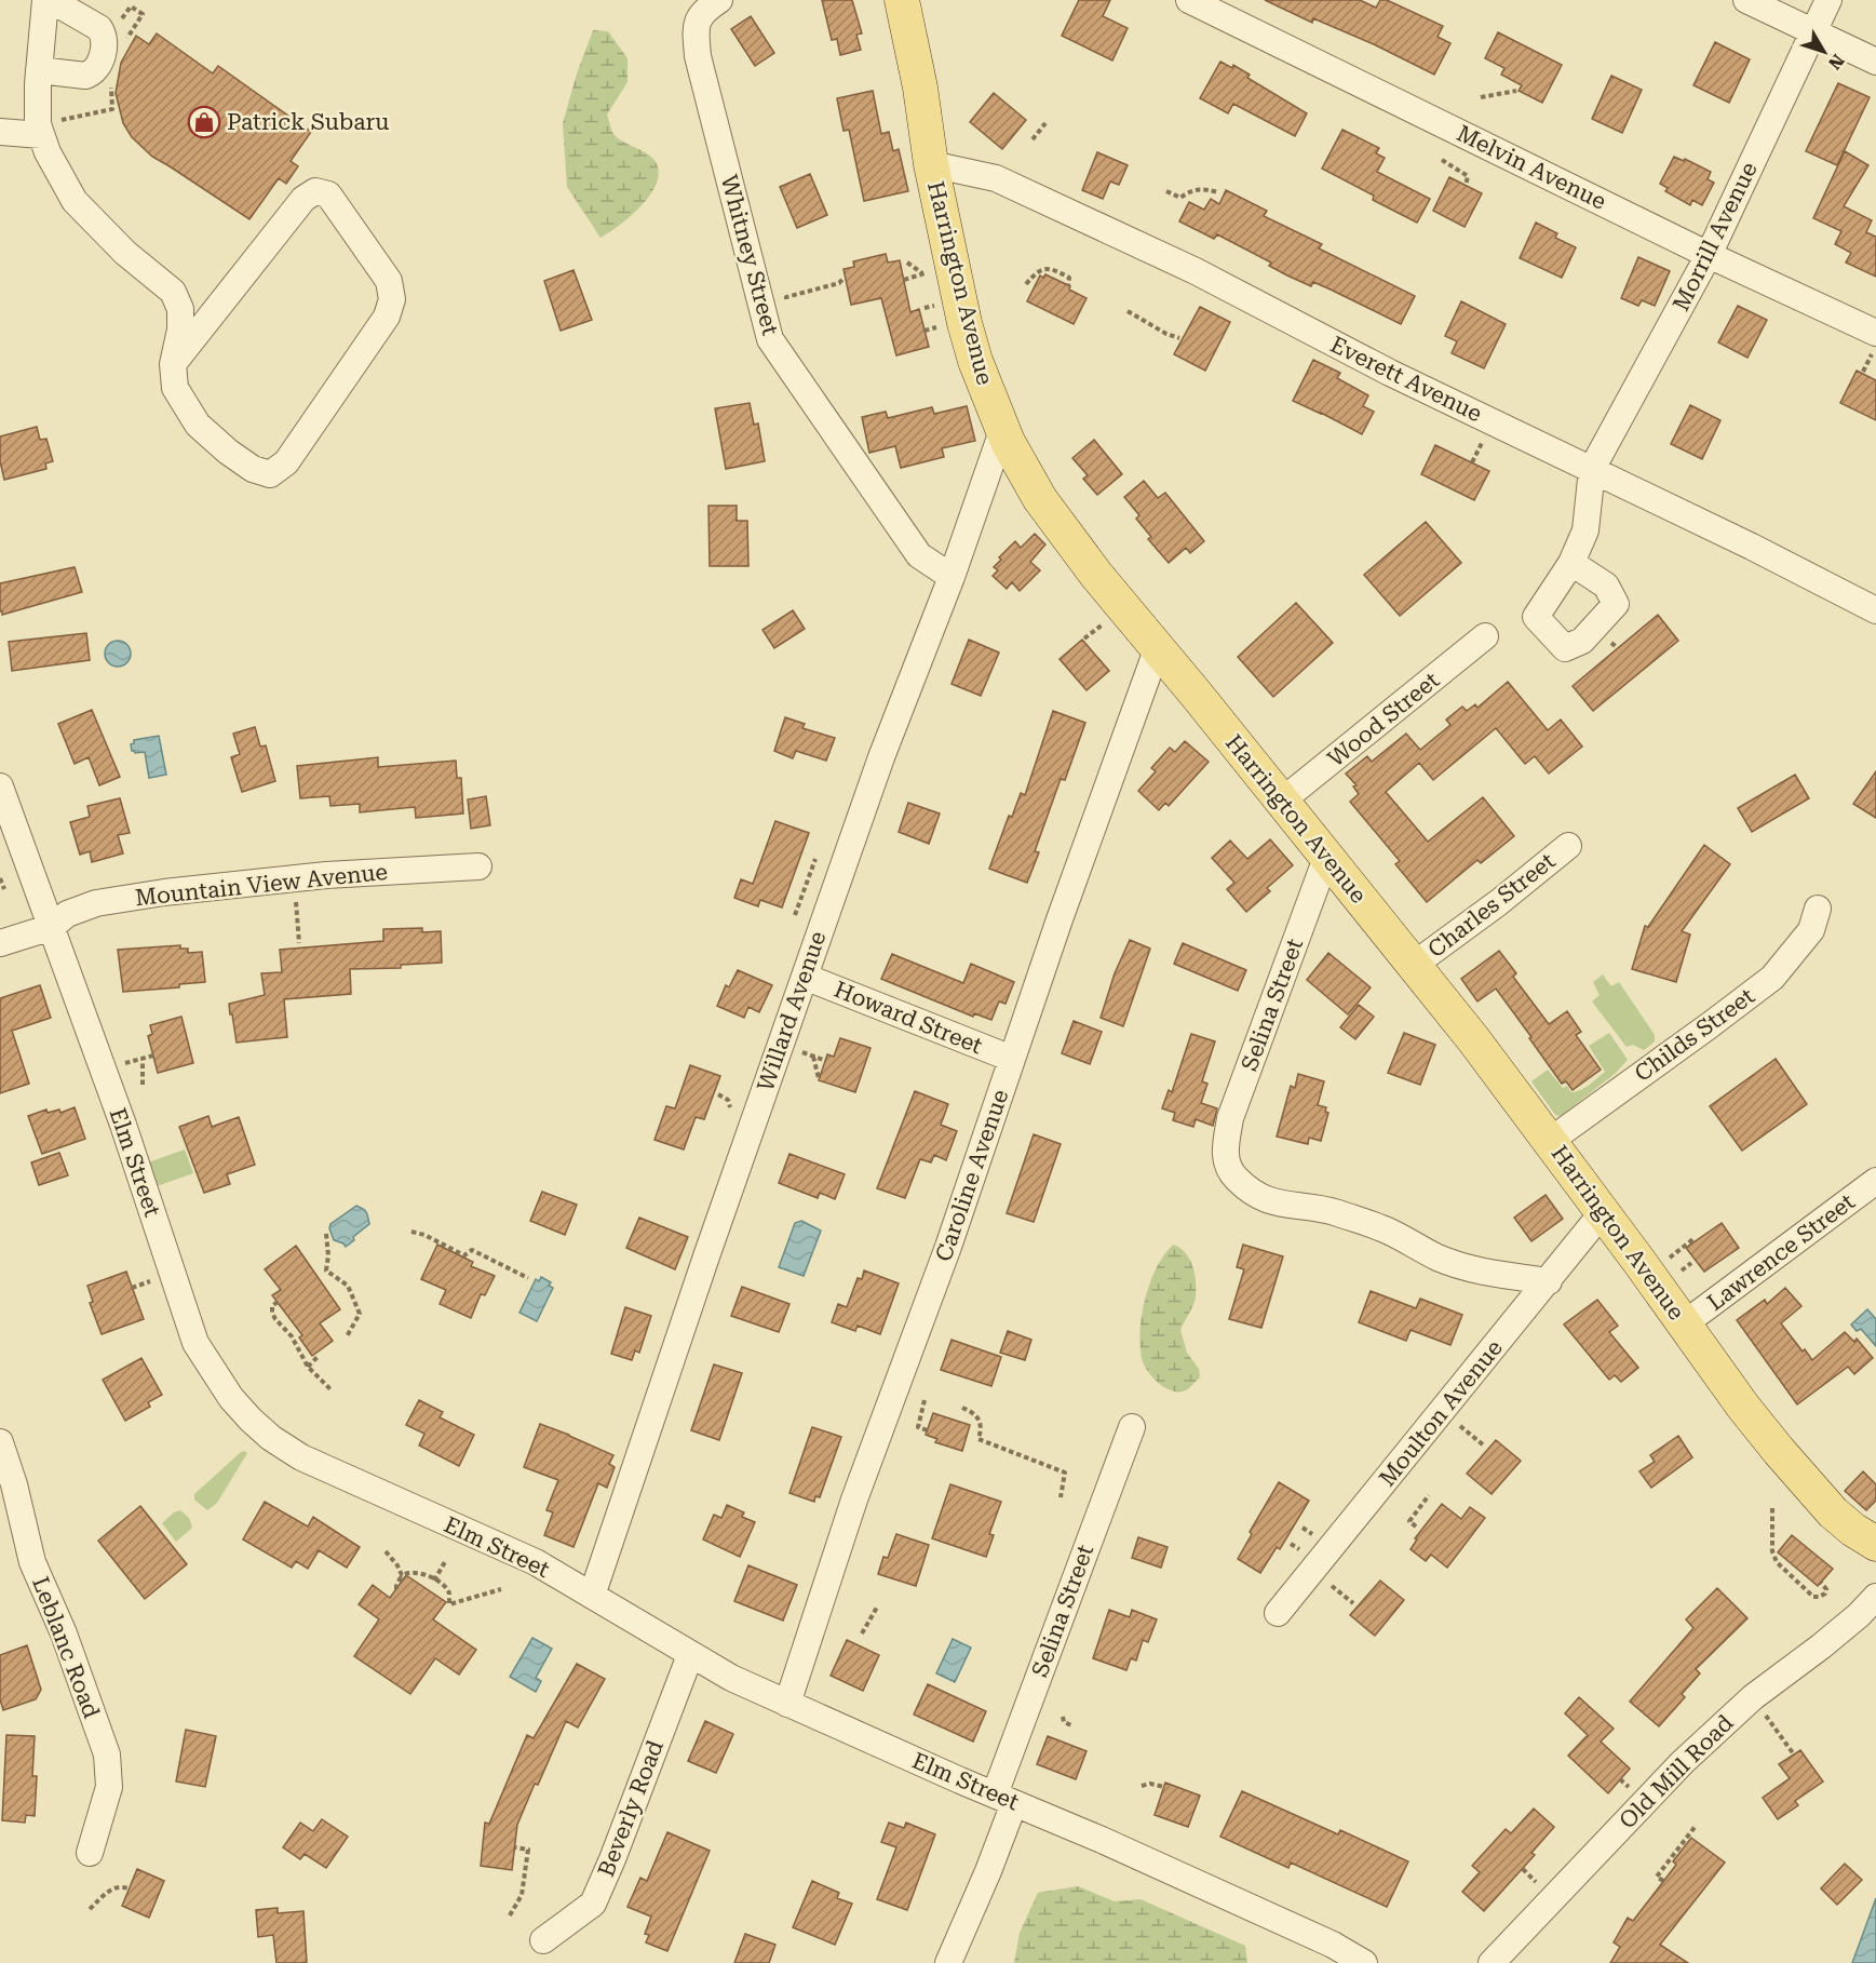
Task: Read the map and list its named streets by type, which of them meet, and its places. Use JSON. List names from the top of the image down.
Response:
{
  "streets": {
    "main road": ["Harrington Avenue"],
    "street": [
      "Melvin Avenue",
      "Morrill Avenue",
      "Whitney Street",
      "Everett Avenue",
      "Wood Street",
      "Mountain View Avenue",
      "Charles Street",
      "Selina Street",
      "Willard Avenue",
      "Howard Street",
      "Childs Street",
      "Elm Street",
      "Caroline Avenue",
      "Lawrence Street",
      "Moulton Avenue",
      "Leblanc Road",
      "Old Mill Road",
      "Beverly Road"
    ]
  },
  "crossings": [
    ["Melvin Avenue", "Morrill Avenue"],
    ["Morrill Avenue", "Everett Avenue"],
    ["Whitney Street", "Willard Avenue"],
    ["Harrington Avenue", "Everett Avenue"],
    ["Harrington Avenue", "Wood Street"],
    ["Harrington Avenue", "Charles Street"],
    ["Harrington Avenue", "Selina Street"],
    ["Harrington Avenue", "Willard Avenue"],
    ["Harrington Avenue", "Childs Street"],
    ["Harrington Avenue", "Caroline Avenue"],
    ["Harrington Avenue", "Lawrence Street"],
    ["Harrington Avenue", "Moulton Avenue"],
    ["Mountain View Avenue", "Elm Street"],
    ["Selina Street", "Elm Street"],
    ["Selina Street", "Moulton Avenue"],
    ["Willard Avenue", "Howard Street"],
    ["Willard Avenue", "Elm Street"],
    ["Howard Street", "Caroline Avenue"],
    ["Elm Street", "Caroline Avenue"],
    ["Elm Street", "Beverly Road"]
  ],
  "places": {
    "shop": ["Patrick Subaru"]
  },
  "north": "bottom right"
}
